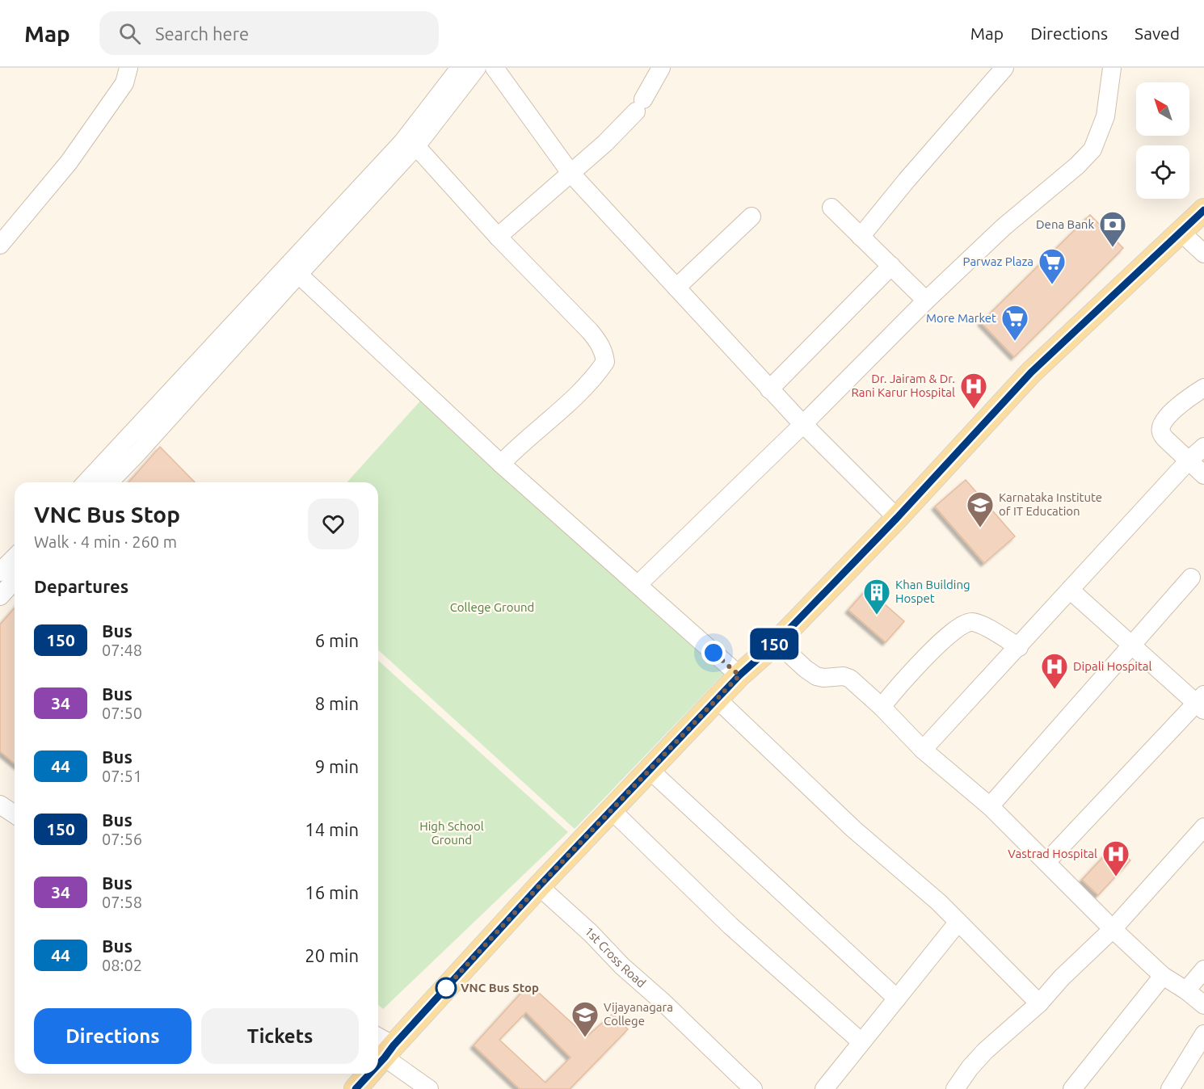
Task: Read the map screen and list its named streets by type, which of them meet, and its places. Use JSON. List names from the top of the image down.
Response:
{
  "streets": {
    "street": ["1st Cross Road"]
  },
  "parks": ["College Ground", "High School Ground"],
  "places": {
    "bank": ["Dena Bank"],
    "supermarket": ["Parwaz Plaza", "More Market"],
    "hospital": ["Dr. Jairam & Dr. Rani Karur Hospital", "Dipali Hospital", "Vastrad Hospital"],
    "school or university": ["Karnataka Institute of IT Education", "Vijayanagara College"],
    "building": ["Khan Building Hospet"],
    "other": ["VNC Bus Stop"]
  },
  "lines": ["bus line 150"],
  "north": "top left",
  "page": {
    "header": "Map",
    "search": "Search here",
    "nav": ["Map", "Directions", "Saved"],
    "on_map": "150",
    "heading": [
      ["VNC Bus Stop", "Walk · 4 min · 260 m"],
      "Departures"
    ],
    "list": [
      {
        "mark": "150",
        "name": "Bus",
        "note": "07:48",
        "value": "6 min"
      },
      {
        "mark": "34",
        "name": "Bus",
        "note": "07:50",
        "value": "8 min"
      },
      {
        "mark": "44",
        "name": "Bus",
        "note": "07:51",
        "value": "9 min"
      },
      {
        "mark": "150",
        "name": "Bus",
        "note": "07:56",
        "value": "14 min"
      },
      {
        "mark": "34",
        "name": "Bus",
        "note": "07:58",
        "value": "16 min"
      },
      {
        "mark": "44",
        "name": "Bus",
        "note": "08:02",
        "value": "20 min"
      }
    ],
    "buttons": ["Directions", "Tickets"]
  }
}
